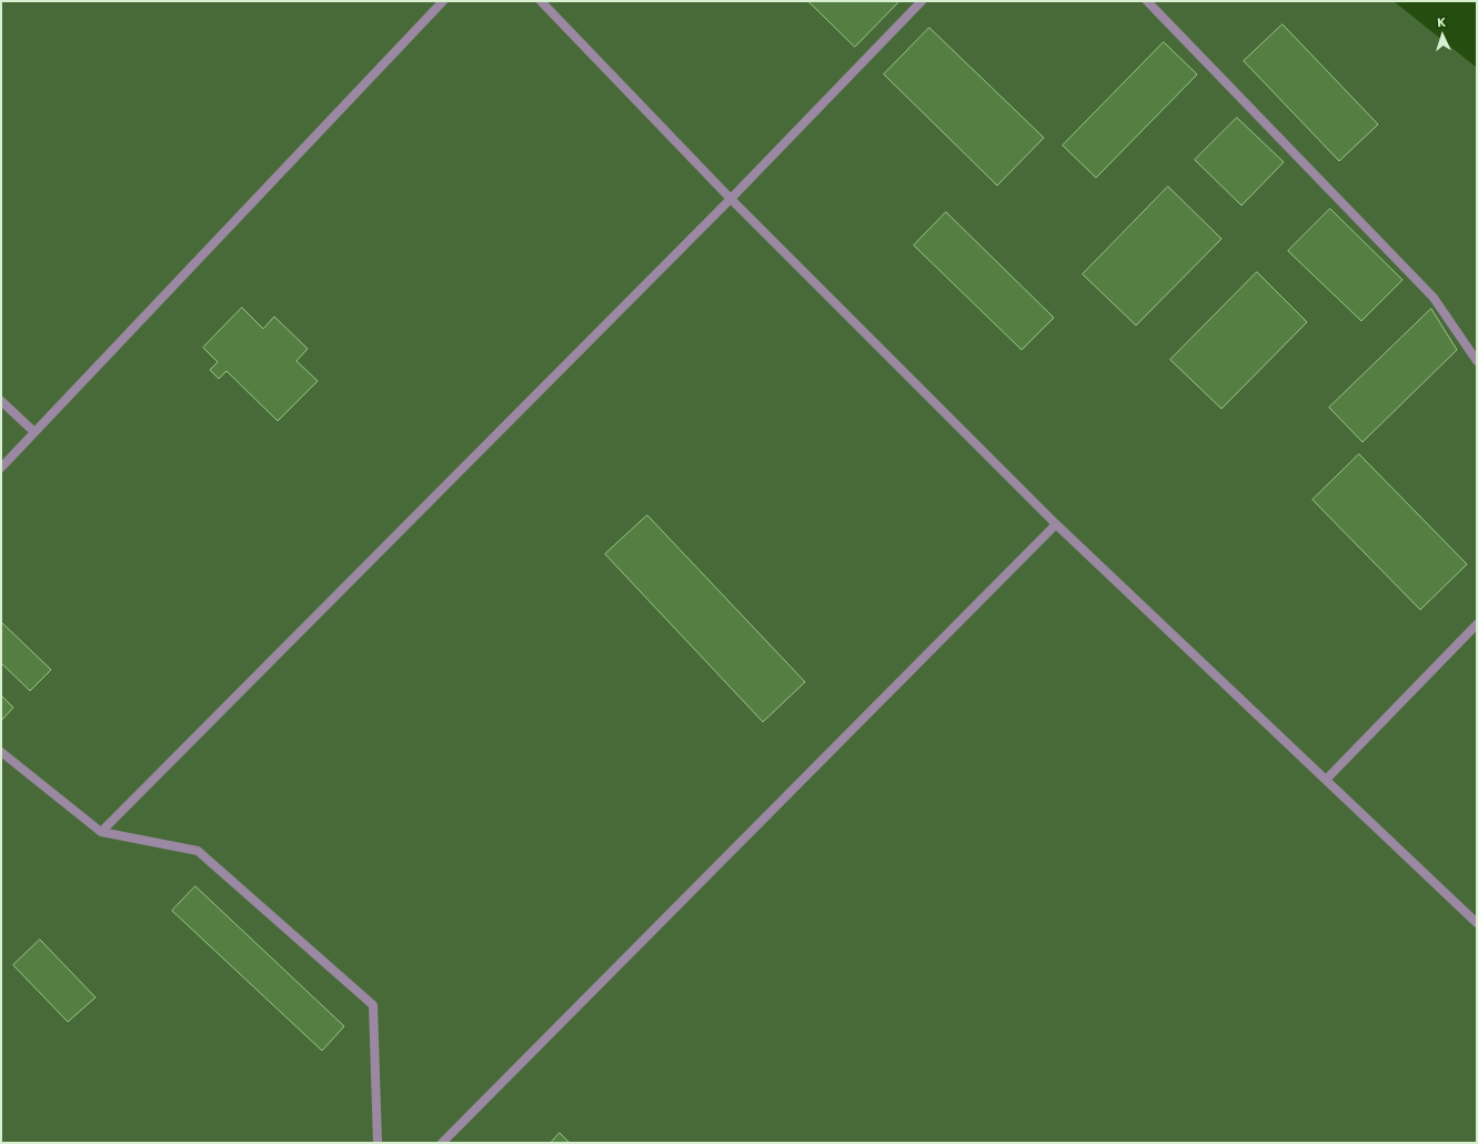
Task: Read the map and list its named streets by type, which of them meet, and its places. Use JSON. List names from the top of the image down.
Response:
{
  "north": "top"
}
